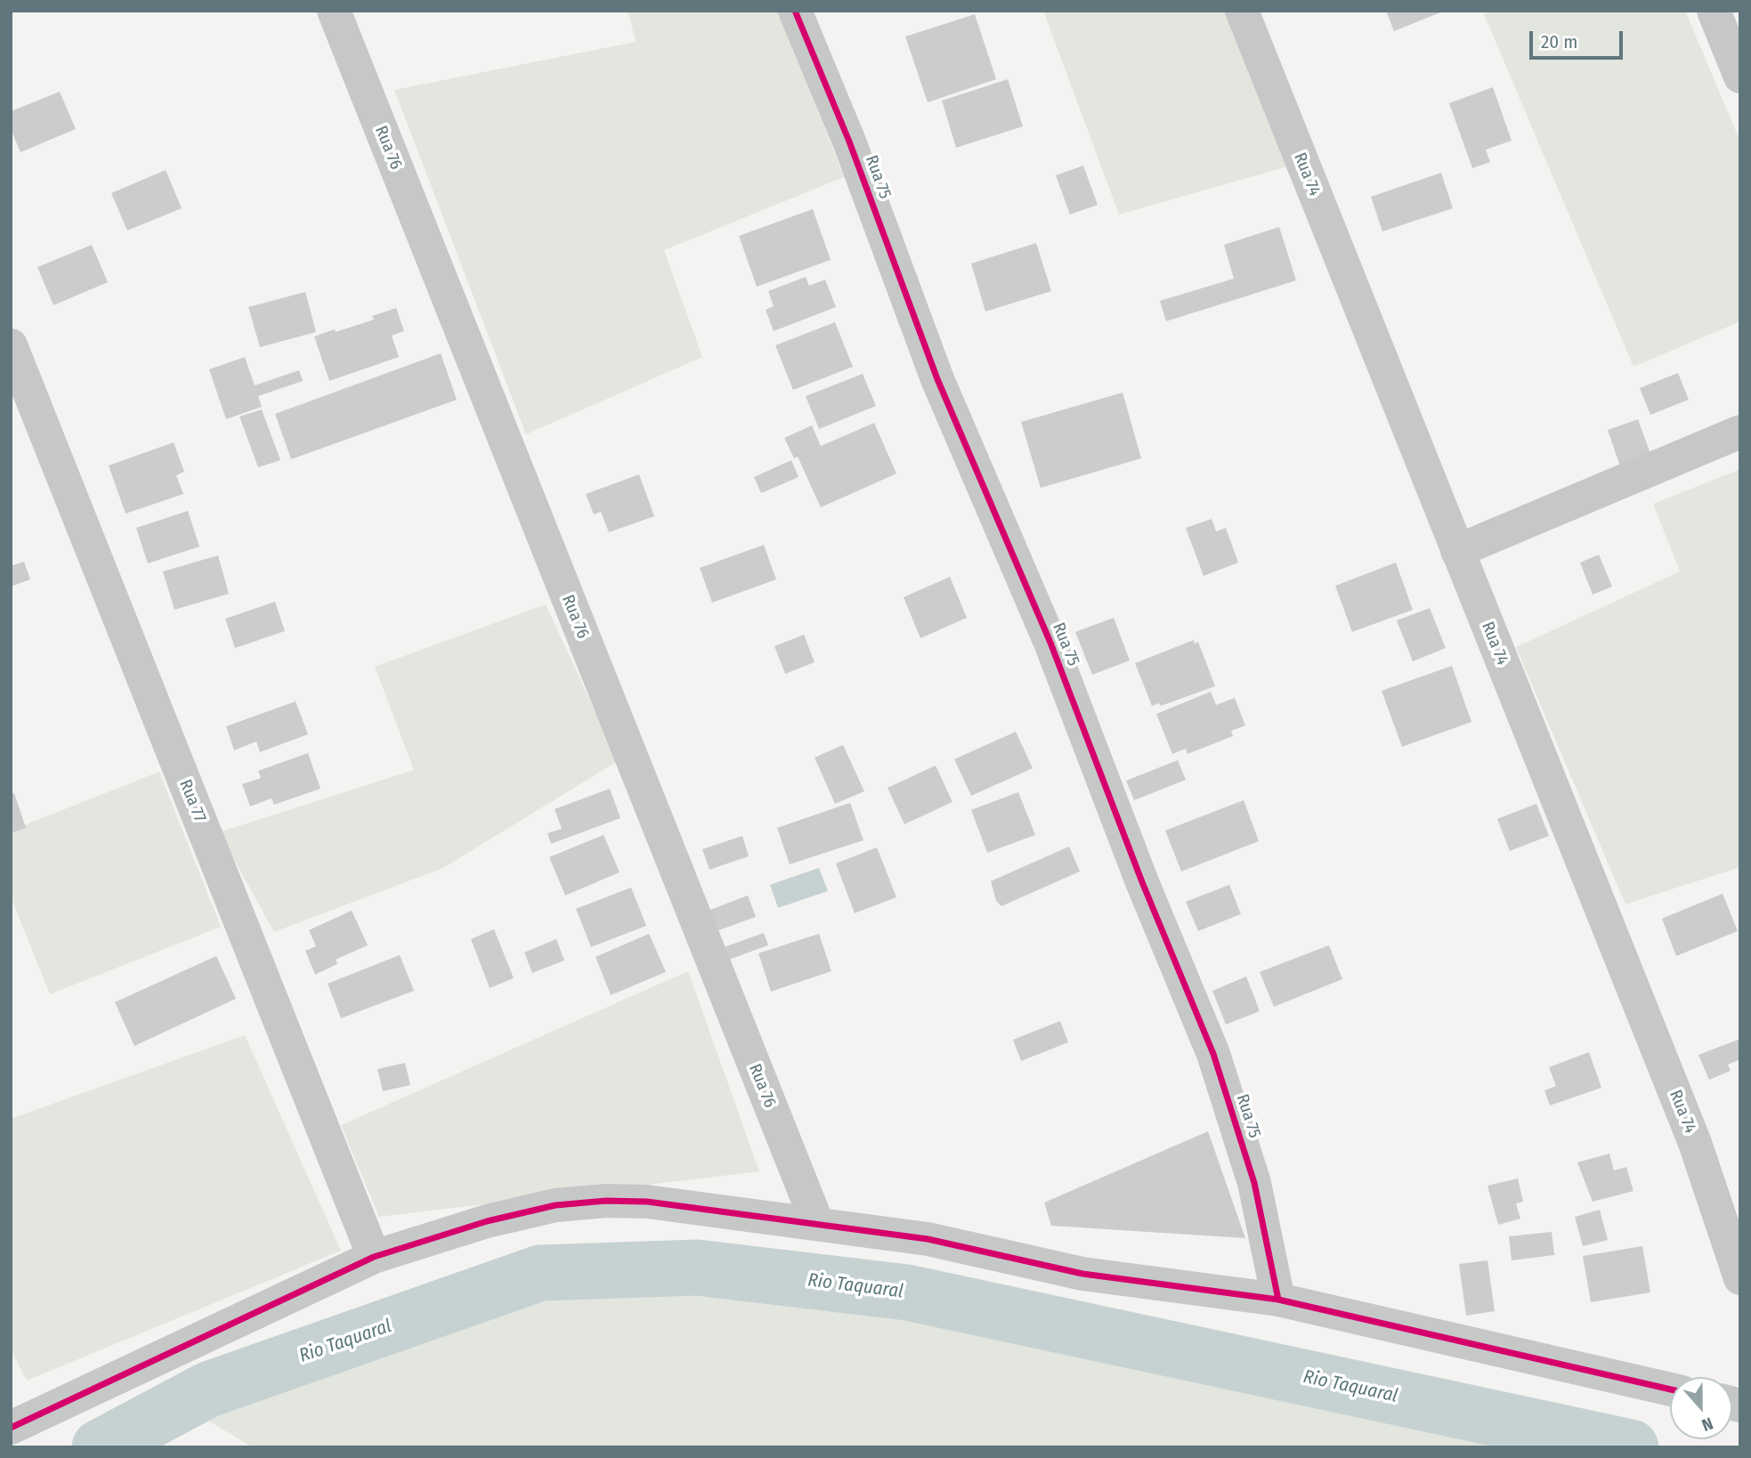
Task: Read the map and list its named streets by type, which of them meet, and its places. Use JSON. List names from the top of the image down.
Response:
{
  "streets": {
    "street": [
      "Rua 76",
      "Rua 74",
      "Rua 75",
      "Rua 77"
    ]
  },
  "water": ["Rio Taquaral"],
  "scale_bar": "20 m",
  "north": "bottom"
}
